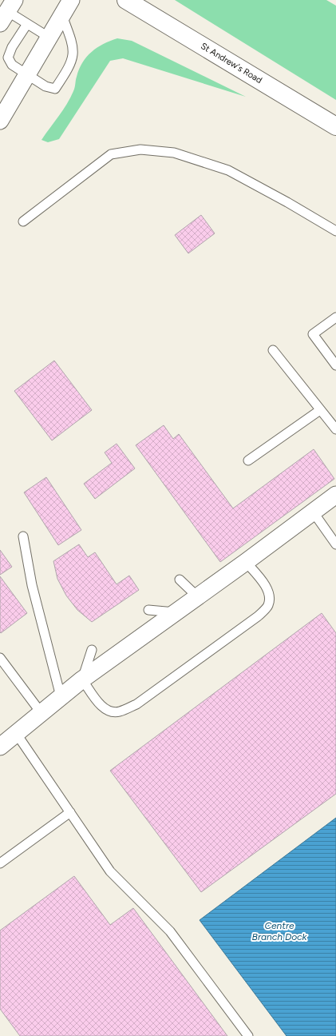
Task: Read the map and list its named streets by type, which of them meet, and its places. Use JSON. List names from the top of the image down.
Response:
{
  "streets": {
    "highway": ["St Andrew's Road"]
  },
  "water": ["Centre Branch Dock"]
}
